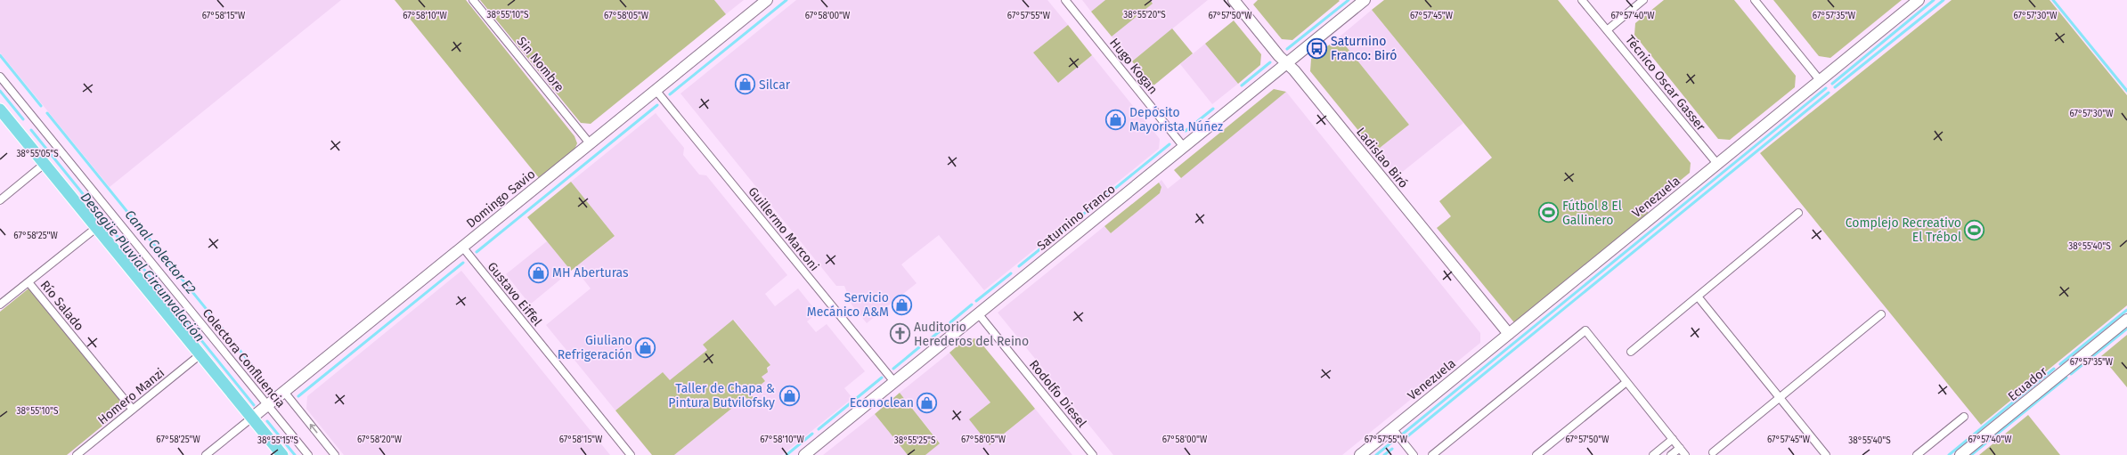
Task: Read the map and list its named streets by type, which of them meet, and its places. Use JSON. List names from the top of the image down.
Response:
{
  "streets": {
    "street": [
      "Sin Nombre",
      "Hugo Kogan",
      "Técnico Oscar Gasser",
      "Ladislao Biró",
      "Venezuela",
      "Domingo Savio",
      "Saturnino Franco",
      "Guillermo Marconi",
      "Gustavo Eiffel",
      "Río Salado",
      "Colectora Confluencia",
      "Ecuador",
      "Rodolfo Diesel",
      "Homero Manzi"
    ]
  },
  "crossings": [
    ["Sin Nombre", "Domingo Savio"],
    ["Hugo Kogan", "Saturnino Franco"],
    ["Técnico Oscar Gasser", "Venezuela"],
    ["Ladislao Biró", "Venezuela"],
    ["Ladislao Biró", "Saturnino Franco"],
    ["Domingo Savio", "Guillermo Marconi"],
    ["Domingo Savio", "Gustavo Eiffel"],
    ["Domingo Savio", "Colectora Confluencia"],
    ["Saturnino Franco", "Guillermo Marconi"],
    ["Saturnino Franco", "Rodolfo Diesel"],
    ["Río Salado", "Homero Manzi"]
  ],
  "water": ["Canal Colector E2", "Desagüe Pluvial Circunvalación"],
  "places": {
    "bus stop": ["Saturnino Franco: Biró"],
    "shop": [
      "Silcar",
      "Depósito Mayorista Núñez",
      "MH Aberturas",
      "Servicio Mecánico A&M",
      "Giuliano Refrigeración",
      "Taller de Chapa & Pintura Butvilofsky",
      "Econoclean"
    ],
    "sports": ["Fútbol 8 El Gallinero", "Complejo Recreativo El Trébol"],
    "church": ["Auditorio Herederos del Reino"]
  },
  "coordinates": [
    "38°55'10\"S",
    "38°55'20\"S",
    "67°57'30\"W",
    "67°57'35\"W",
    "67°58'15\"W",
    "67°58'10\"W",
    "67°58'05\"W",
    "67°58'00\"W",
    "67°57'55\"W",
    "67°57'50\"W",
    "67°57'45\"W",
    "67°57'40\"W",
    "38°55'05\"S",
    "67°58'25\"W",
    "38°55'40\"S",
    "67°58'20\"W",
    "38°55'15\"S",
    "38°55'25\"S"
  ]
}
